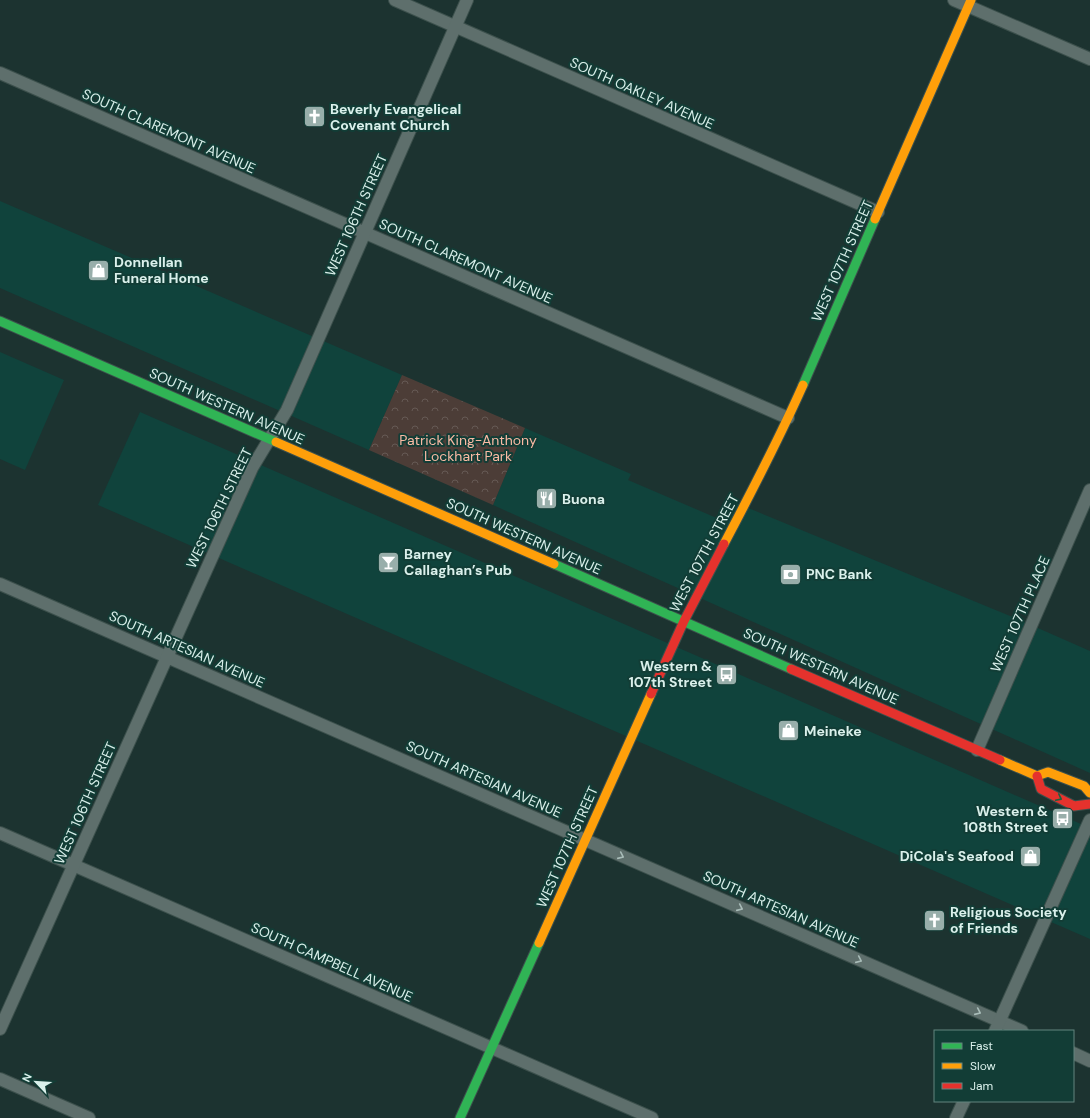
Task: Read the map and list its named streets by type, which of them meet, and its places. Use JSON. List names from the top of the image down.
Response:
{
  "streets": {
    "main road": ["WEST 107TH STREET", "SOUTH WESTERN AVENUE"],
    "street": [
      "SOUTH OAKLEY AVENUE",
      "SOUTH CLAREMONT AVENUE",
      "WEST 106TH STREET",
      "WEST 107TH PLACE",
      "SOUTH ARTESIAN AVENUE",
      "SOUTH CAMPBELL AVENUE"
    ]
  },
  "crossings": [
    ["SOUTH OAKLEY AVENUE", "WEST 106TH STREET"],
    ["SOUTH OAKLEY AVENUE", "WEST 107TH STREET"],
    ["SOUTH CLAREMONT AVENUE", "WEST 106TH STREET"],
    ["SOUTH CLAREMONT AVENUE", "WEST 107TH STREET"],
    ["WEST 106TH STREET", "SOUTH WESTERN AVENUE"],
    ["WEST 106TH STREET", "SOUTH ARTESIAN AVENUE"],
    ["WEST 106TH STREET", "SOUTH CAMPBELL AVENUE"],
    ["WEST 107TH STREET", "SOUTH WESTERN AVENUE"],
    ["WEST 107TH STREET", "SOUTH ARTESIAN AVENUE"],
    ["WEST 107TH STREET", "SOUTH CAMPBELL AVENUE"],
    ["SOUTH WESTERN AVENUE", "WEST 107TH PLACE"]
  ],
  "one_way": ["SOUTH ARTESIAN AVENUE"],
  "parks": ["Patrick King-Anthony Lockhart Park"],
  "places": {
    "church": ["Beverly Evangelical Covenant Church", "Religious Society of Friends"],
    "shop": ["Donnellan Funeral Home", "Meineke", "DiCola's Seafood"],
    "restaurant": ["Buona"],
    "bar": ["Barney Callaghan’s Pub"],
    "bank": ["PNC Bank"],
    "bus stop": ["Western & 107th Street", "Western & 108th Street"]
  },
  "legend": ["Fast", "Slow", "Jam"],
  "north": "top left"
}
